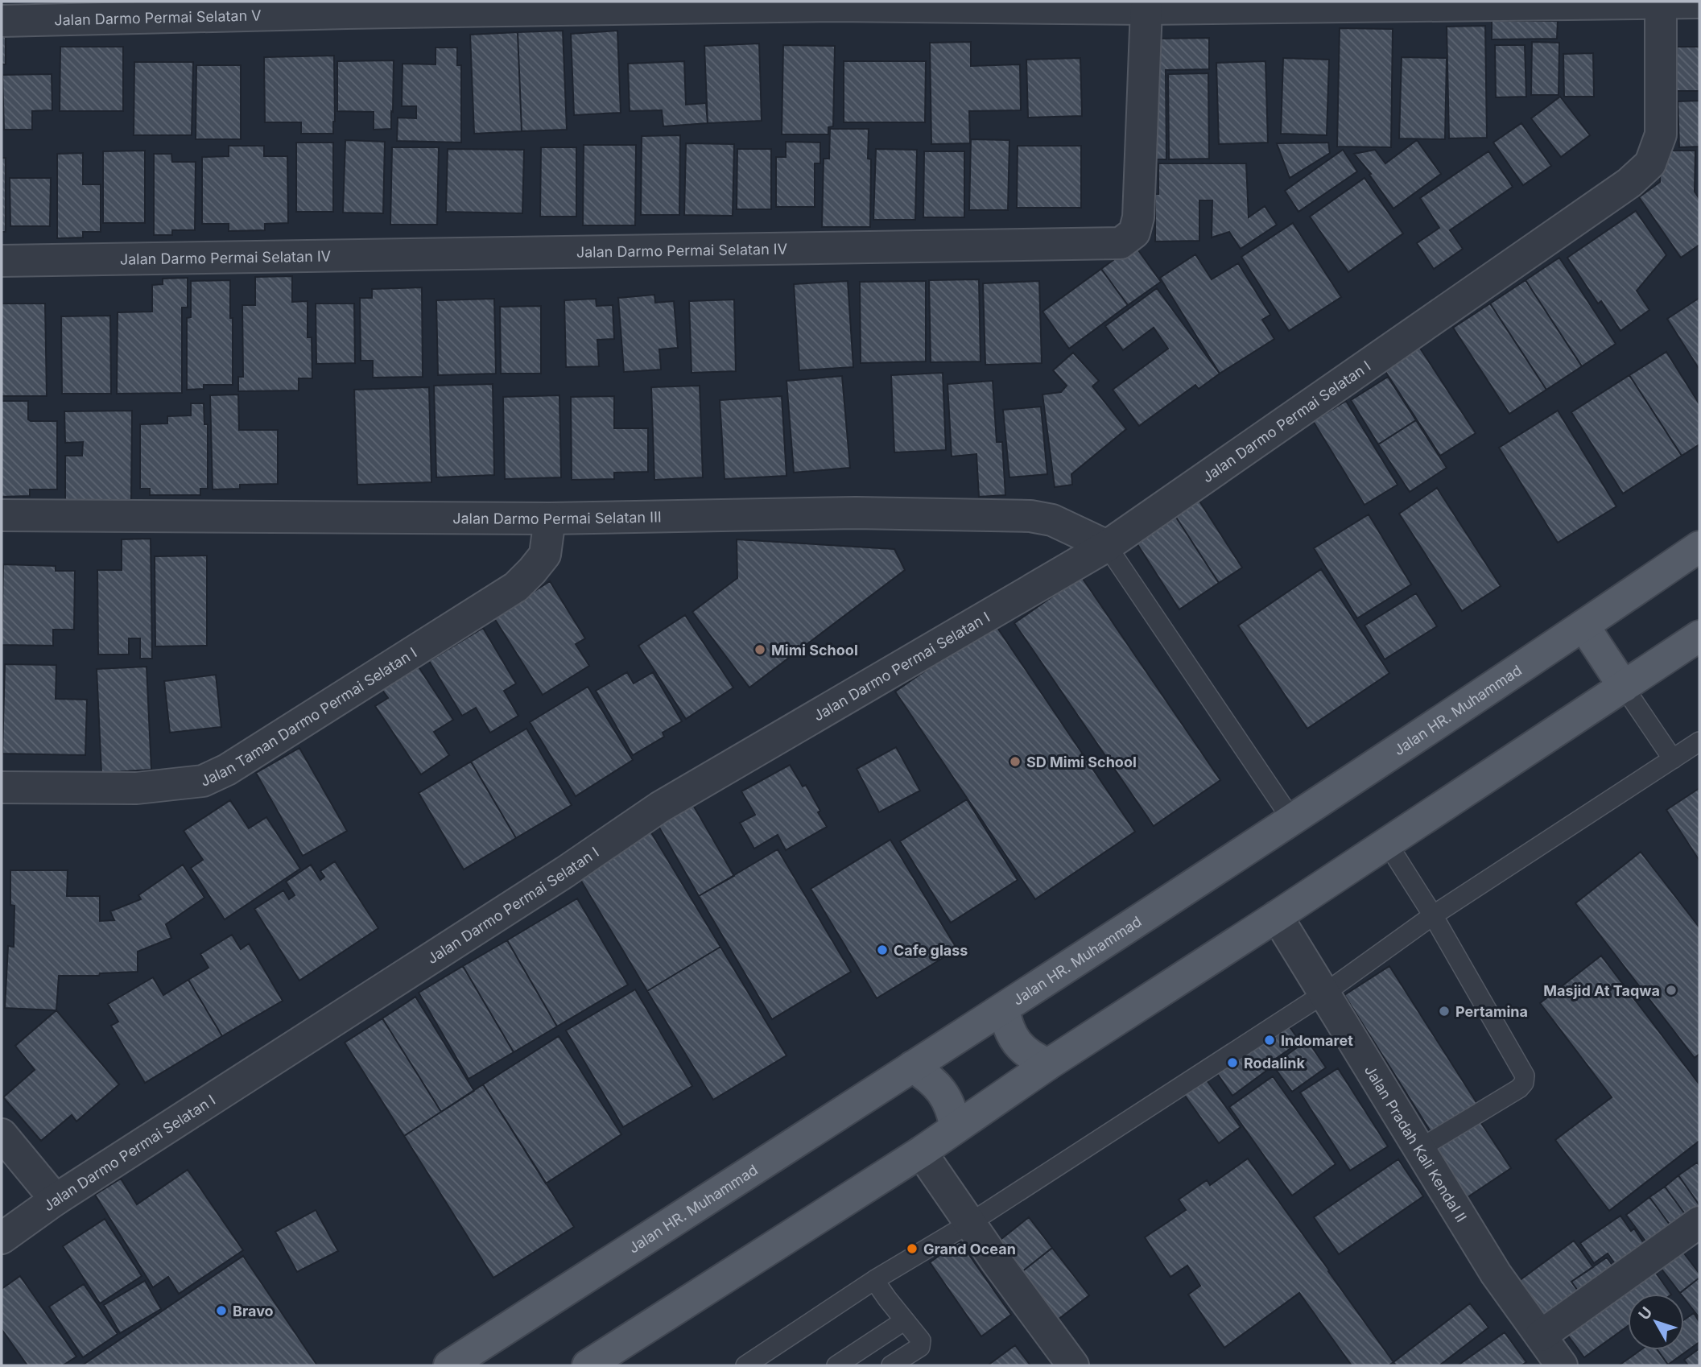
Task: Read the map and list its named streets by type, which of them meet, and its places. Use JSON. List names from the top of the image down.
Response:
{
  "streets": {
    "main road": ["Jalan HR. Muhammad"],
    "street": [
      "Jalan Darmo Permai Selatan V",
      "Jalan Darmo Permai Selatan IV",
      "Jalan Darmo Permai Selatan I",
      "Jalan Darmo Permai Selatan III",
      "Jalan Taman Darmo Permai Selatan I",
      "Jalan Pradah Kali Kendal II"
    ]
  },
  "crossings": [
    ["Jalan Darmo Permai Selatan V", "Jalan Darmo Permai Selatan IV"],
    ["Jalan Darmo Permai Selatan V", "Jalan Darmo Permai Selatan I"],
    ["Jalan Darmo Permai Selatan I", "Jalan Darmo Permai Selatan III"],
    ["Jalan Darmo Permai Selatan III", "Jalan Taman Darmo Permai Selatan I"]
  ],
  "places": [
    "Mimi School",
    "SD Mimi School",
    "Cafe glass",
    "Masjid At Taqwa",
    "Pertamina",
    "Indomaret",
    "Rodalink",
    "Grand Ocean",
    "Bravo"
  ],
  "north": "top left"
}
